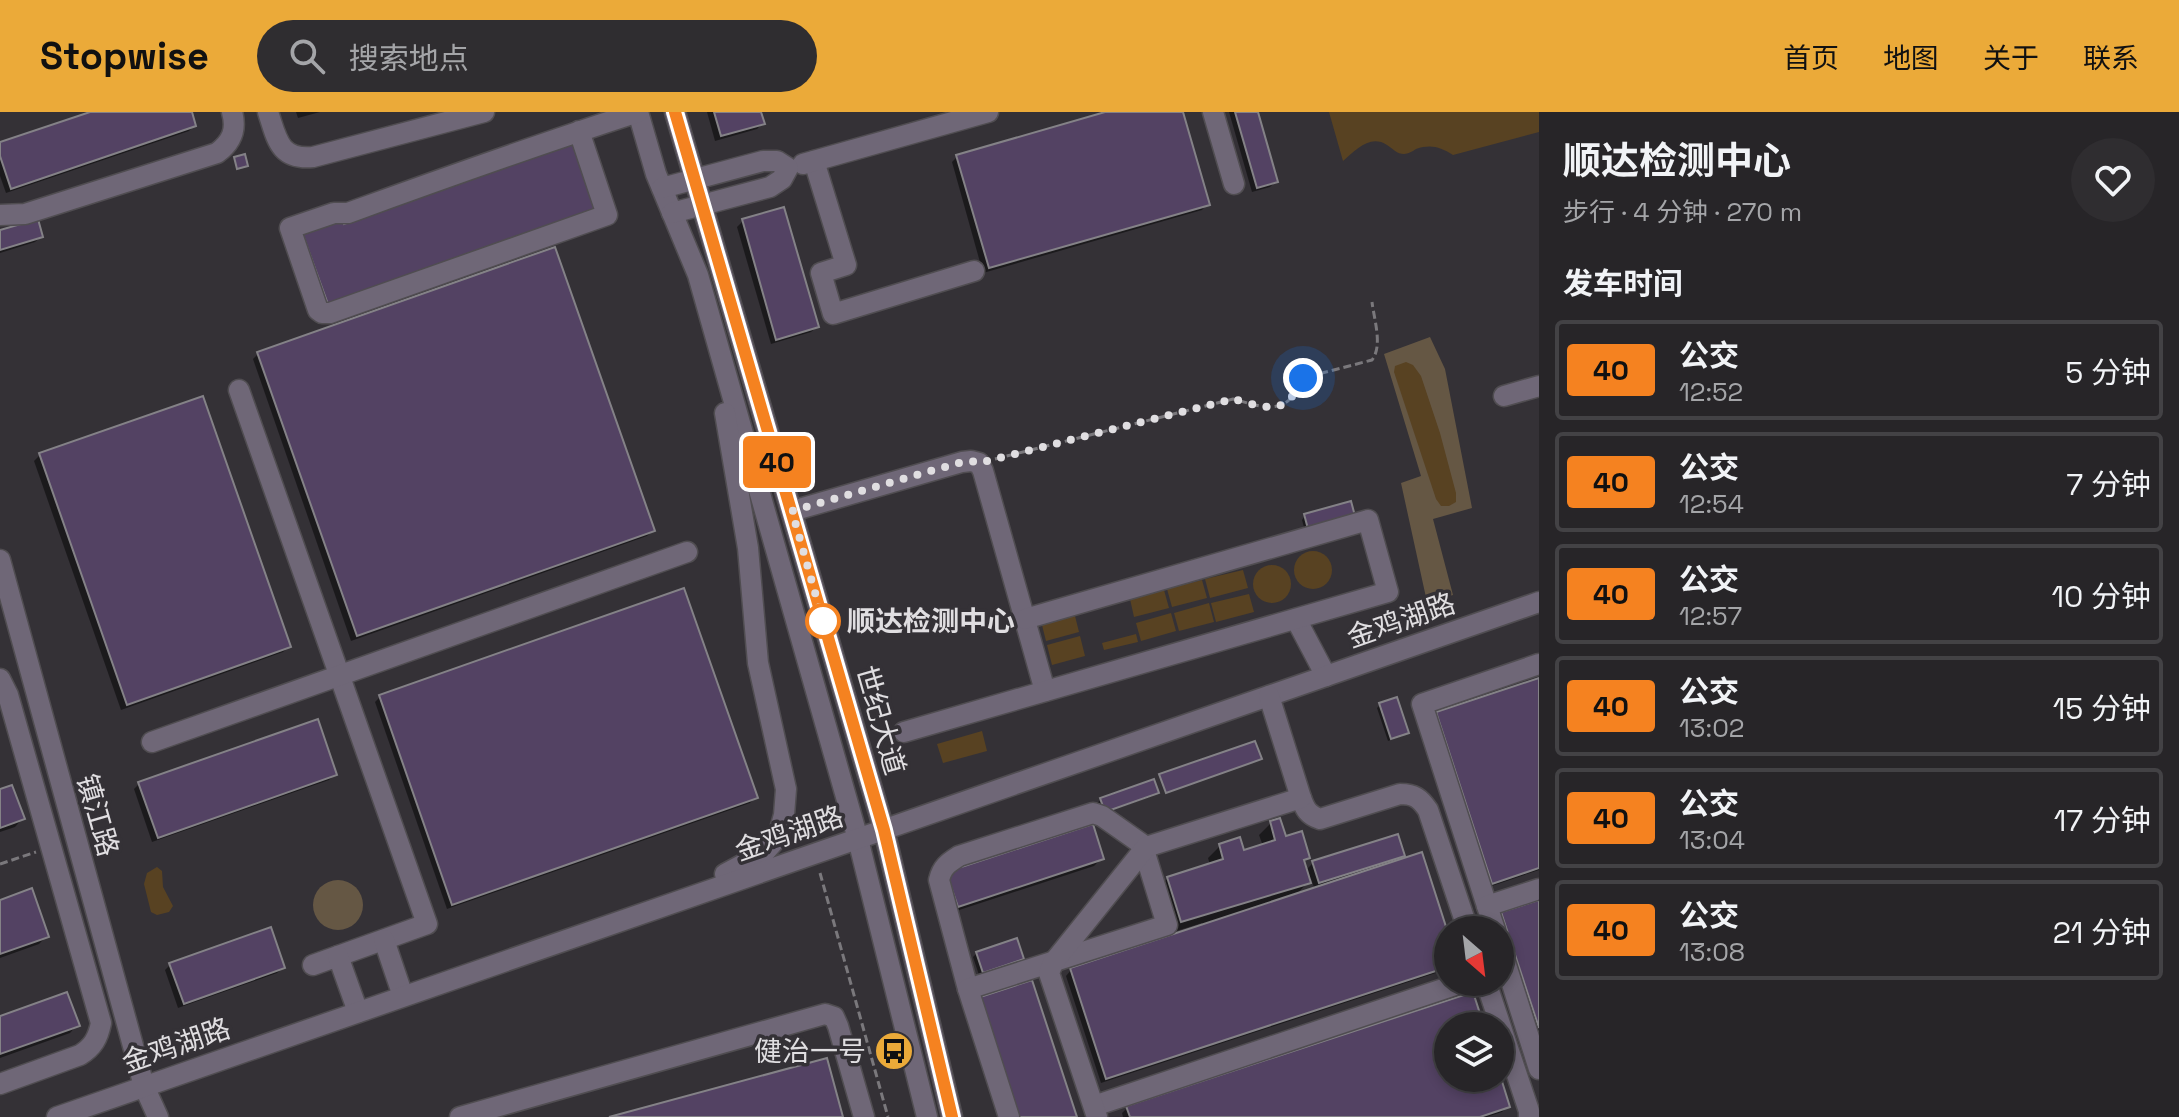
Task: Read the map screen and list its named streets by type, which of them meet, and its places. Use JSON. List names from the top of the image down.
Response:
{
  "streets": {
    "street": ["金鸡湖路", "世纪大道", "镇江路"]
  },
  "crossings": [
    ["金鸡湖路", "世纪大道"],
    ["金鸡湖路", "镇江路"]
  ],
  "places": {
    "other": ["顺达检测中心"],
    "bus stop": ["健治一号"]
  },
  "lines": ["bus line 40"],
  "north": "bottom right",
  "page": {
    "header": "Stopwise",
    "search": "搜索地点",
    "nav": [
      "首页",
      "地图",
      "关于",
      "联系"
    ],
    "on_map": "40",
    "heading": [
      ["顺达检测中心", "步行 · 4 分钟 · 270 m"],
      "发车时间"
    ],
    "list": [
      {
        "mark": "40",
        "name": "公交",
        "note": "12:52",
        "value": "5 分钟"
      },
      {
        "mark": "40",
        "name": "公交",
        "note": "12:54",
        "value": "7 分钟"
      },
      {
        "mark": "40",
        "name": "公交",
        "note": "12:57",
        "value": "10 分钟"
      },
      {
        "mark": "40",
        "name": "公交",
        "note": "13:02",
        "value": "15 分钟"
      },
      {
        "mark": "40",
        "name": "公交",
        "note": "13:04",
        "value": "17 分钟"
      },
      {
        "mark": "40",
        "name": "公交",
        "note": "13:08",
        "value": "21 分钟"
      }
    ]
  }
}
